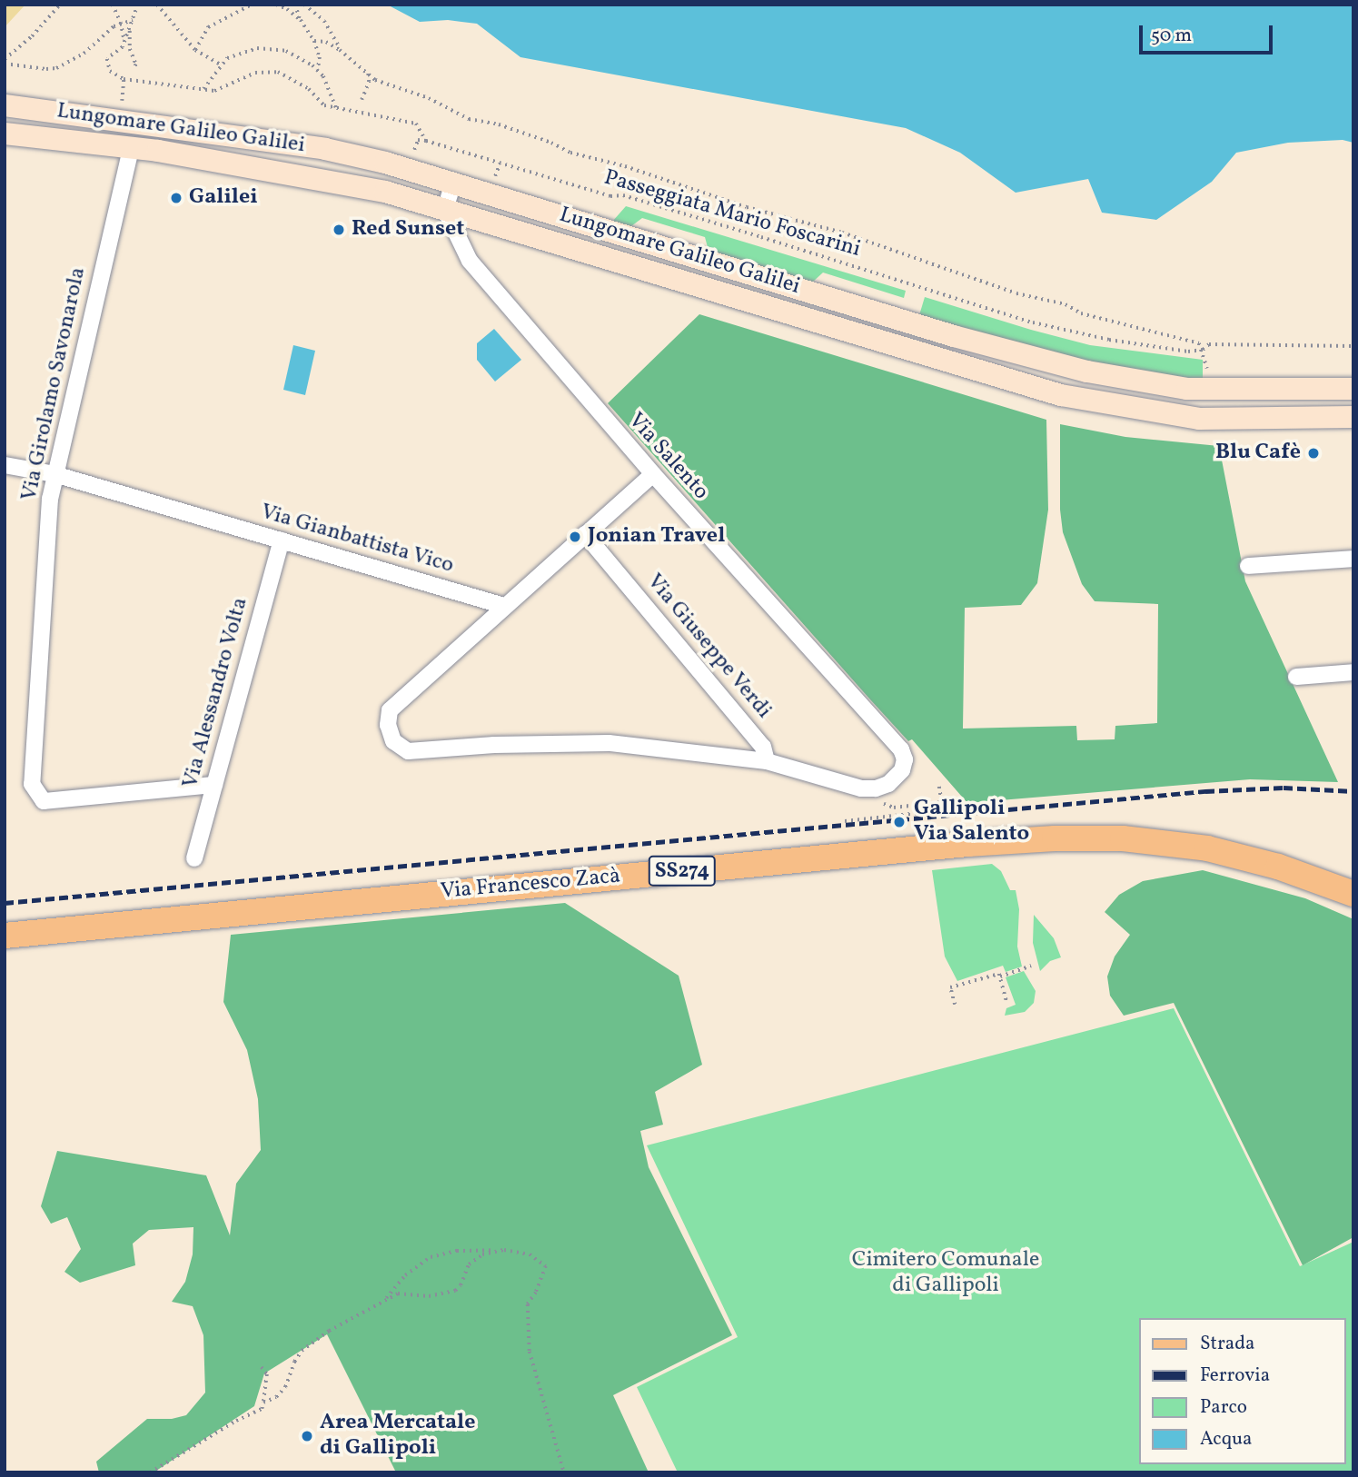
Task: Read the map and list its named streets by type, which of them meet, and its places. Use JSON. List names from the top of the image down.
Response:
{
  "streets": {
    "main road": ["Lungomare Galileo Galilei", "SS274", "Via Francesco Zacà"],
    "street": [
      "Via Girolamo Savonarola",
      "Via Salento",
      "Via Gianbattista Vico",
      "Via Giuseppe Verdi",
      "Via Alessandro Volta"
    ],
    "path": ["Passeggiata Mario Foscarini"]
  },
  "crossings": [
    ["Lungomare Galileo Galilei", "Via Girolamo Savonarola"],
    ["Lungomare Galileo Galilei", "Via Salento"],
    ["Via Girolamo Savonarola", "Via Gianbattista Vico"],
    ["Via Girolamo Savonarola", "Via Alessandro Volta"],
    ["Via Salento", "Via Giuseppe Verdi"],
    ["Via Gianbattista Vico", "Via Alessandro Volta"]
  ],
  "parks": ["Cimitero Comunale di Gallipoli"],
  "places": [
    "Galilei",
    "Red Sunset",
    "Blu Cafè",
    "Jonian Travel",
    "Gallipoli Via Salento",
    "Area Mercatale di Gallipoli"
  ],
  "legend": [
    "Strada",
    "Ferrovia",
    "Parco",
    "Acqua"
  ],
  "scale_bar": "50 m"
}
